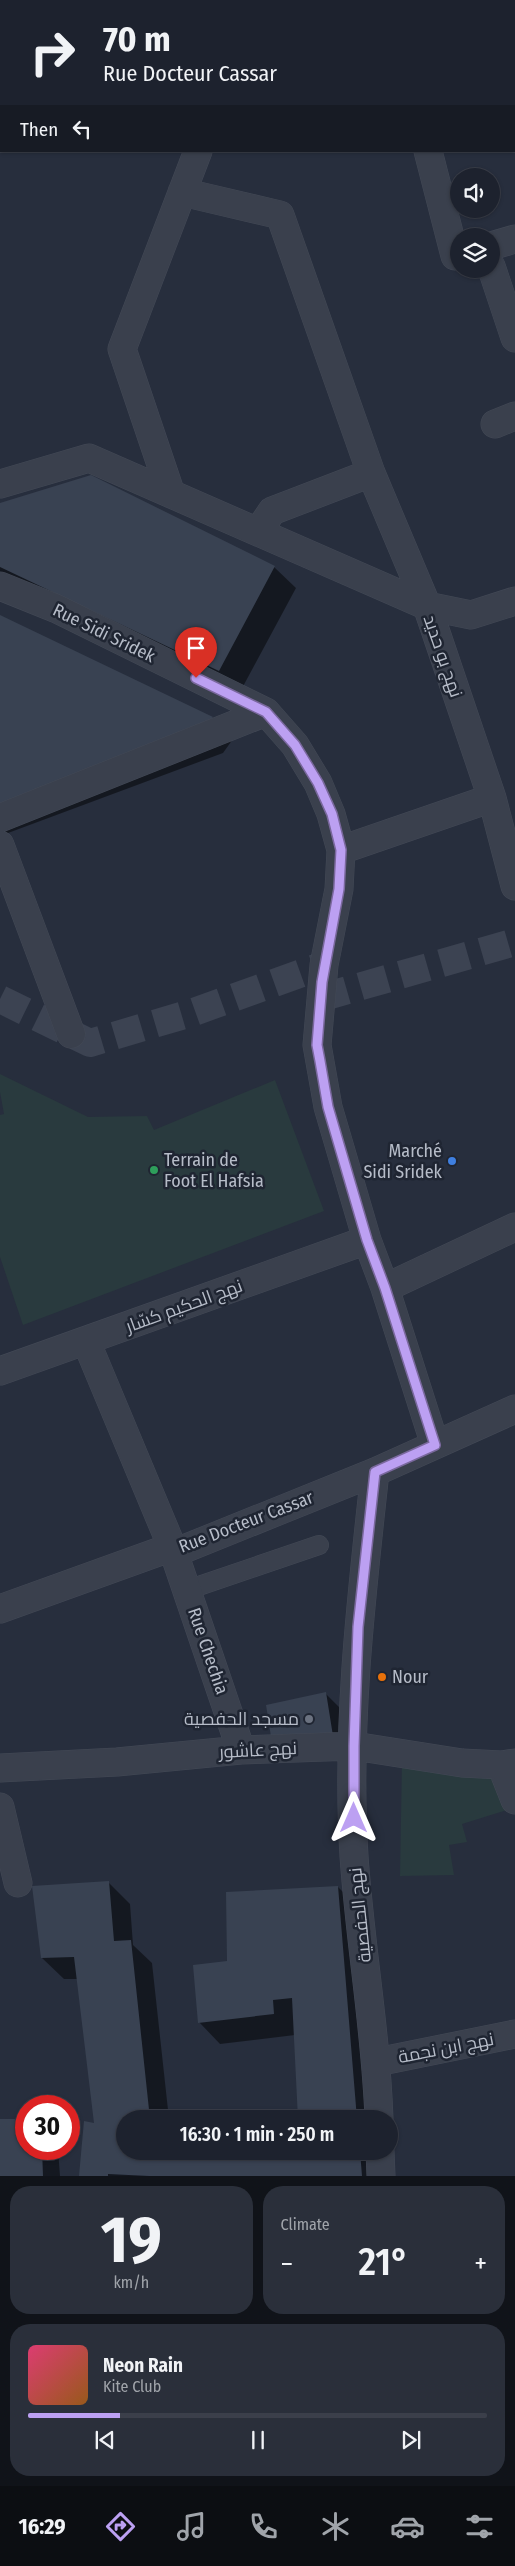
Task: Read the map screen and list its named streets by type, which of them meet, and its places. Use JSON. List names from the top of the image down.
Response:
{
  "streets": {
    "street": [
      "Rue Sidi Sridek",
      "نهج بو حديد",
      "نهج الحكيم كسّار",
      "Rue Docteur Cassar",
      "Rue Chechia",
      "نهج عاشور",
      "نهج الحفصية",
      "نهج ابن نجمة"
    ]
  },
  "crossings": [
    ["Rue Sidi Sridek", "نهج الحكيم كسّار"],
    ["Rue Sidi Sridek", "Rue Docteur Cassar"],
    ["نهج الحكيم كسّار", "Rue Chechia"],
    ["Rue Docteur Cassar", "Rue Chechia"],
    ["Rue Docteur Cassar", "نهج الحفصية"],
    ["Rue Chechia", "نهج عاشور"],
    ["نهج عاشور", "نهج الحفصية"],
    ["نهج الحفصية", "نهج ابن نجمة"]
  ],
  "places": [
    "Marché Sidi Sridek",
    "Terrain de Foot El Hafsia",
    "Nour",
    "مسجد الحفصية"
  ],
  "page": {
    "turn": ["70 m", "Rue Docteur Cassar"],
    "then": "Then",
    "limit": "30",
    "trip": "16:30 · 1 min · 250 m",
    "tile": [
      ["19", "km/h"],
      "Climate"
    ],
    "heat": ["−", "21°", "+"],
    "song": ["Neon Rain", "Kite Club"],
    "tabs": "16:29"
  }
}
